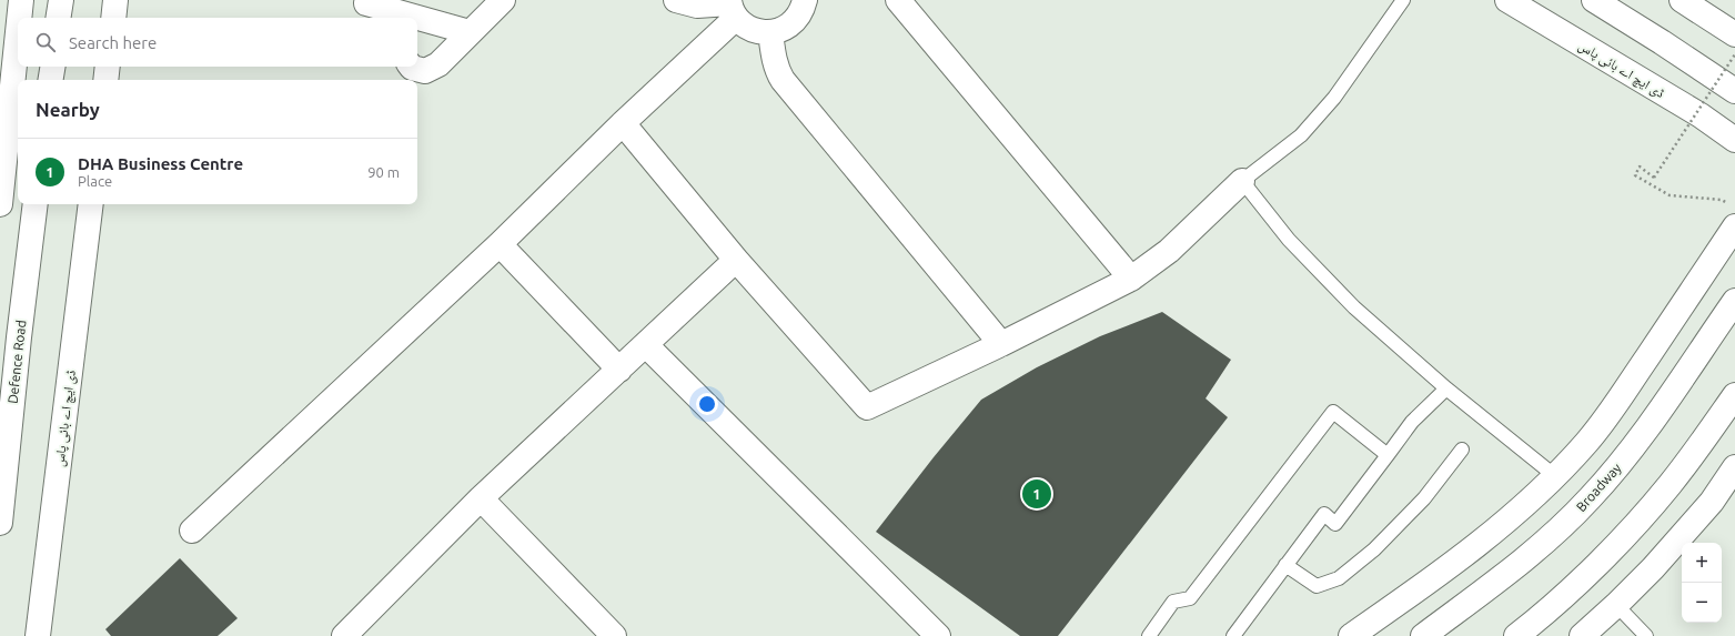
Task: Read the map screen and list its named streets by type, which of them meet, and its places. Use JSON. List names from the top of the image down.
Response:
{
  "streets": {
    "main road": ["ڈی ایچ اے بائی پاس", "Defence Road", "Broadway"]
  },
  "page": {
    "search": "Search here",
    "heading": "Nearby",
    "list": [
      {
        "mark": "1",
        "name": "DHA Business Centre",
        "note": "Place",
        "value": "90 m"
      }
    ],
    "pins": "1",
    "map_buttons": ["+", "−"]
  }
}
